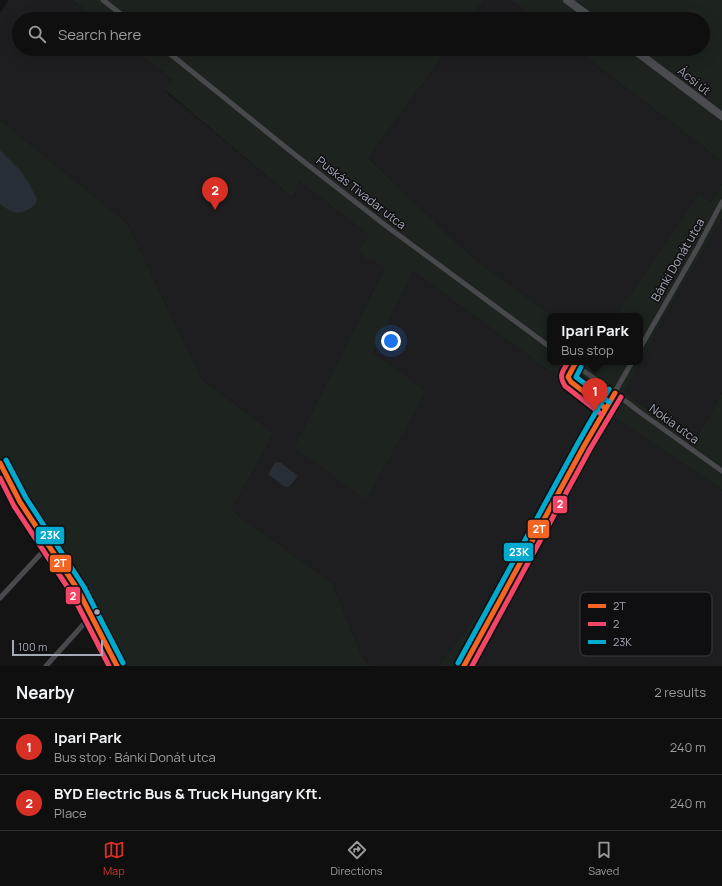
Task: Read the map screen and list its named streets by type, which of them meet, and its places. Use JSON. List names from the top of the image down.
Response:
{
  "streets": {
    "main road": ["Ácsi út"],
    "street": ["Puskás Tivadar utca", "Bánki Donát utca", "Nokia utca"]
  },
  "lines": ["transit line 2T", "transit line 2", "transit line 23K"],
  "legend": ["2T", "2", "23K"],
  "scale_bar": "100 m",
  "page": {
    "search": "Search here",
    "pins": ["2", "1"],
    "popup": ["Ipari Park", "Bus stop"],
    "scale": "100 m",
    "heading": ["Nearby", "2 results"],
    "list": [
      {
        "mark": "1",
        "name": "Ipari Park",
        "note": "Bus stop · Bánki Donát utca",
        "value": "240 m"
      },
      {
        "mark": "2",
        "name": "BYD Electric Bus & Truck Hungary Kft.",
        "note": "Place",
        "value": "240 m"
      }
    ],
    "nav": ["Map", "Directions", "Saved"]
  }
}
